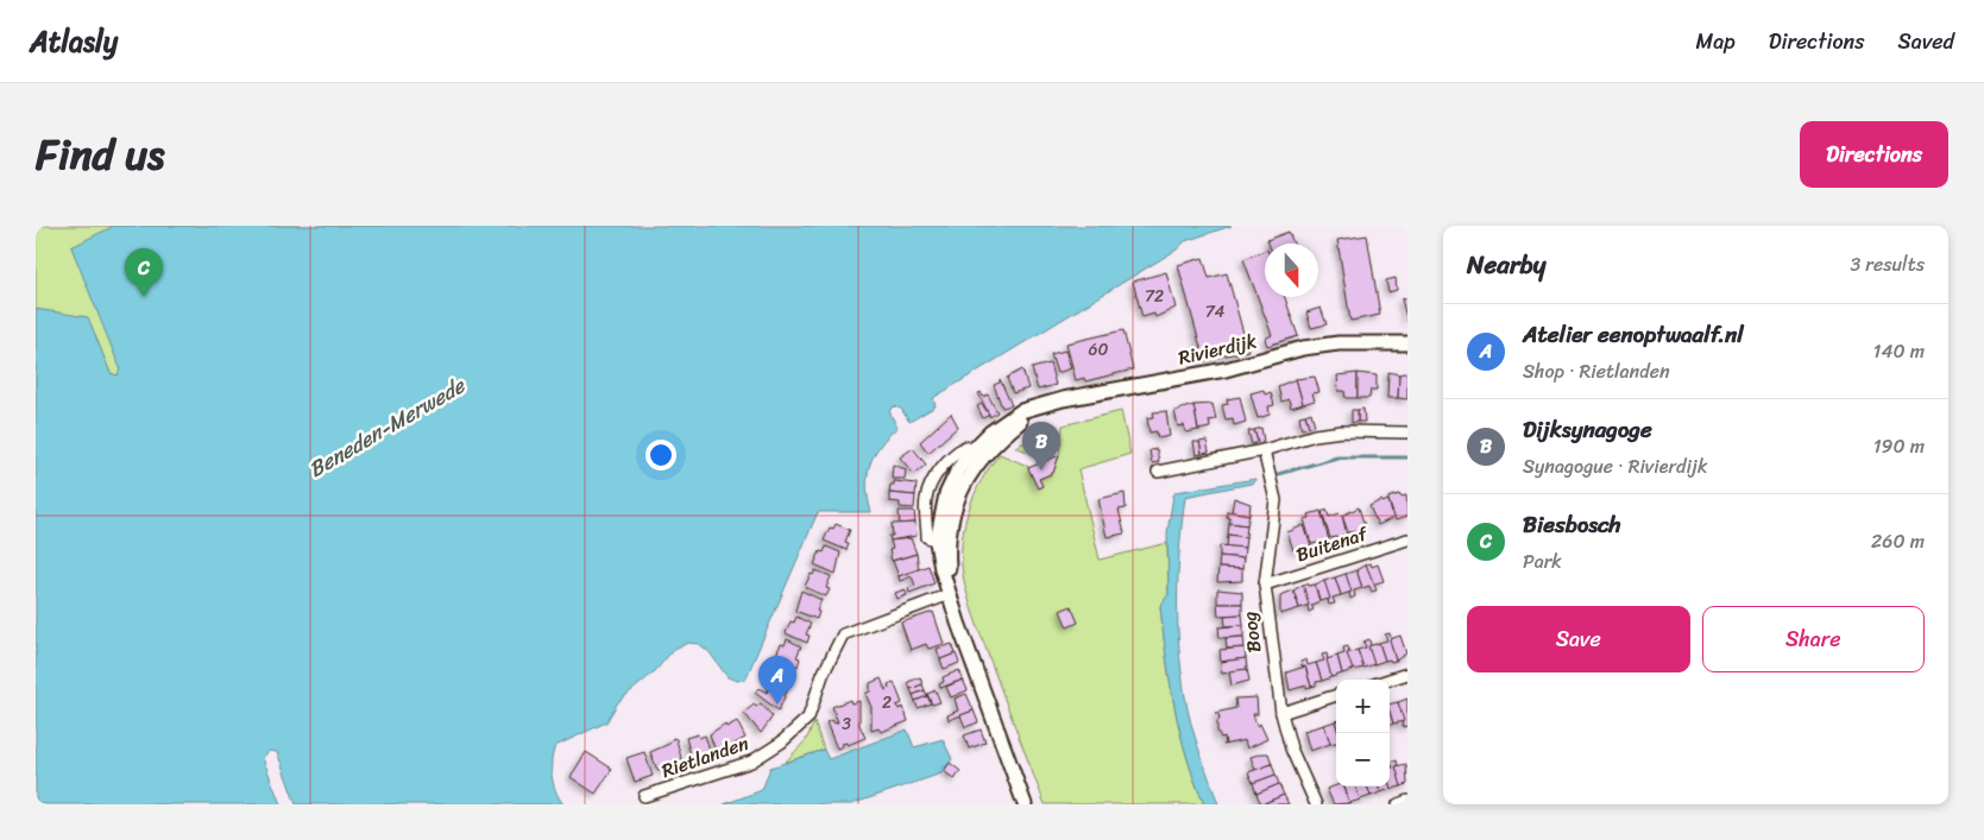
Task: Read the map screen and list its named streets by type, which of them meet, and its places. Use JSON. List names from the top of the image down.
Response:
{
  "streets": {
    "street": [
      "Rivierdijk",
      "Buitenaf",
      "Boog",
      "Rietlanden"
    ]
  },
  "crossings": [
    ["Rivierdijk", "Rietlanden"],
    ["Buitenaf", "Boog"]
  ],
  "water": ["Beneden-Merwede"],
  "house_numbers": [
    "72",
    "74",
    "60",
    "2",
    "3"
  ],
  "north": "bottom",
  "page": {
    "header": "Atlasly",
    "nav": ["Map", "Directions", "Saved"],
    "title": "Find us",
    "buttons": [
      "Directions",
      ["Save", "Share"]
    ],
    "heading": ["Nearby", "3 results"],
    "pins": ["C", "B", "A"],
    "list": [
      {
        "mark": "A",
        "name": "Atelier eenoptwaalf.nl",
        "note": "Shop · Rietlanden",
        "value": "140 m"
      },
      {
        "mark": "B",
        "name": "Dijksynagoge",
        "note": "Synagogue · Rivierdijk",
        "value": "190 m"
      },
      {
        "mark": "C",
        "name": "Biesbosch",
        "note": "Park",
        "value": "260 m"
      }
    ],
    "map_buttons": ["+", "−"]
  }
}
